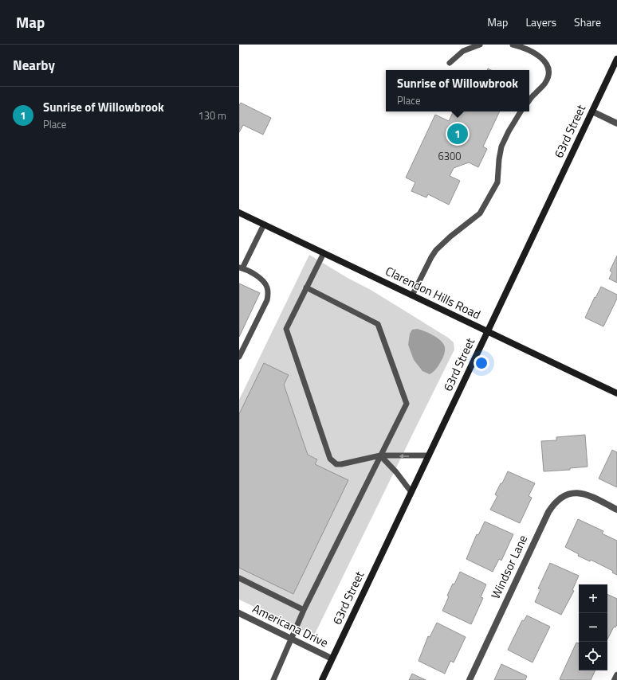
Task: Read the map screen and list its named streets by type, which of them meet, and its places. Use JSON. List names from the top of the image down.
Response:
{
  "streets": {
    "main road": ["63rd Street", "Clarendon Hills Road"],
    "street": ["Windsor Lane", "Americana Drive"]
  },
  "crossings": [
    ["63rd Street", "Clarendon Hills Road"],
    ["63rd Street", "Americana Drive"]
  ],
  "house_numbers": ["6300"],
  "page": {
    "header": "Map",
    "nav": ["Map", "Layers", "Share"],
    "heading": "Nearby",
    "popup": ["Sunrise of Willowbrook", "Place"],
    "list": [
      {
        "mark": "1",
        "name": "Sunrise of Willowbrook",
        "note": "Place",
        "value": "130 m"
      }
    ],
    "pins": "1",
    "map_buttons": ["+", "−"]
  }
}
